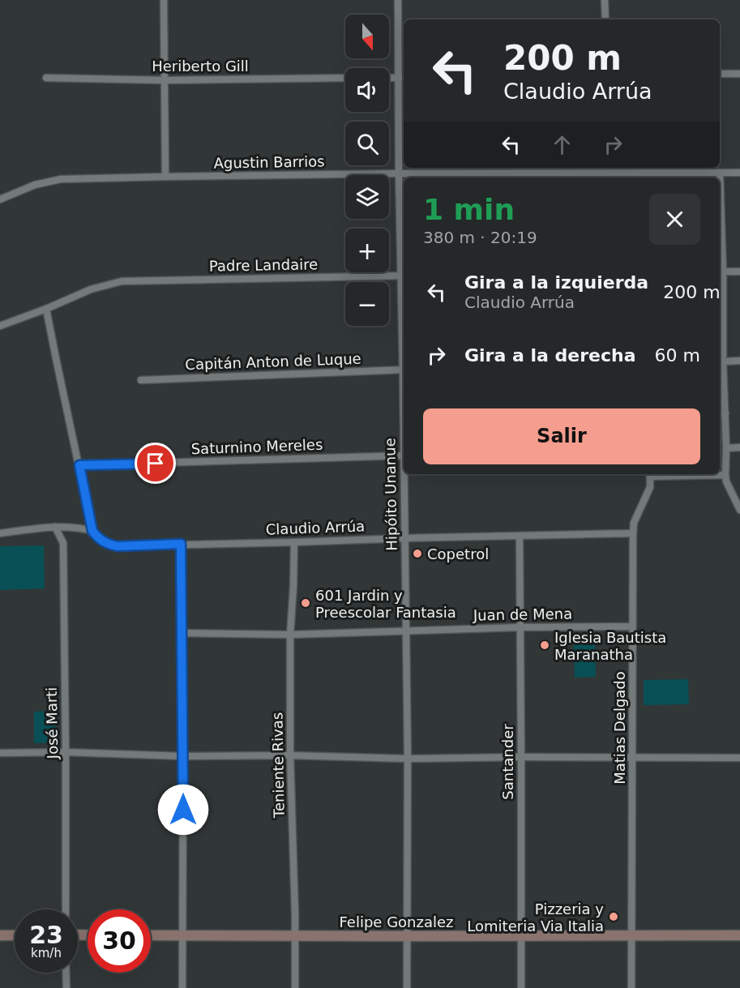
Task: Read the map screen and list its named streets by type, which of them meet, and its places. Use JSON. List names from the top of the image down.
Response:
{
  "streets": {
    "street": [
      "Heriberto Gill",
      "Agustin Barrios",
      "Padre Landaire",
      "Capitán Anton de Luque",
      "Saturnino Mereles",
      "Hipóito Unanue",
      "Claudio Arrúa",
      "Juan de Mena",
      "José Marti",
      "Matias Delgado",
      "Santander",
      "Teniente Rivas",
      "Felipe Gonzalez"
    ]
  },
  "crossings": [
    ["Agustin Barrios", "Hipóito Unanue"],
    ["Padre Landaire", "Hipóito Unanue"],
    ["Hipóito Unanue", "Claudio Arrúa"],
    ["Hipóito Unanue", "Juan de Mena"],
    ["Hipóito Unanue", "Felipe Gonzalez"],
    ["Claudio Arrúa", "Matias Delgado"],
    ["Claudio Arrúa", "Santander"],
    ["Claudio Arrúa", "Teniente Rivas"],
    ["Juan de Mena", "Matias Delgado"],
    ["Juan de Mena", "Santander"],
    ["Juan de Mena", "Teniente Rivas"],
    ["Matias Delgado", "Felipe Gonzalez"],
    ["Santander", "Felipe Gonzalez"],
    ["Teniente Rivas", "Felipe Gonzalez"]
  ],
  "places": [
    "Copetrol",
    "601 Jardin y Preescolar Fantasia",
    "Iglesia Bautista Maranatha",
    "Pizzeria y Lomiteria Via Italia"
  ],
  "north": "bottom",
  "page": {
    "map_buttons": ["+", "−"],
    "turn": ["200 m", "Claudio Arrúa"],
    "heading": ["1 min", "380 m · 20:19"],
    "list": [
      {
        "name": "Gira a la izquierda",
        "note": "Claudio Arrúa",
        "value": "200 m"
      },
      {
        "name": "Gira a la derecha",
        "value": "60 m"
      }
    ],
    "buttons": "Salir",
    "speed": "23 km/h",
    "limit": "30"
  }
}
